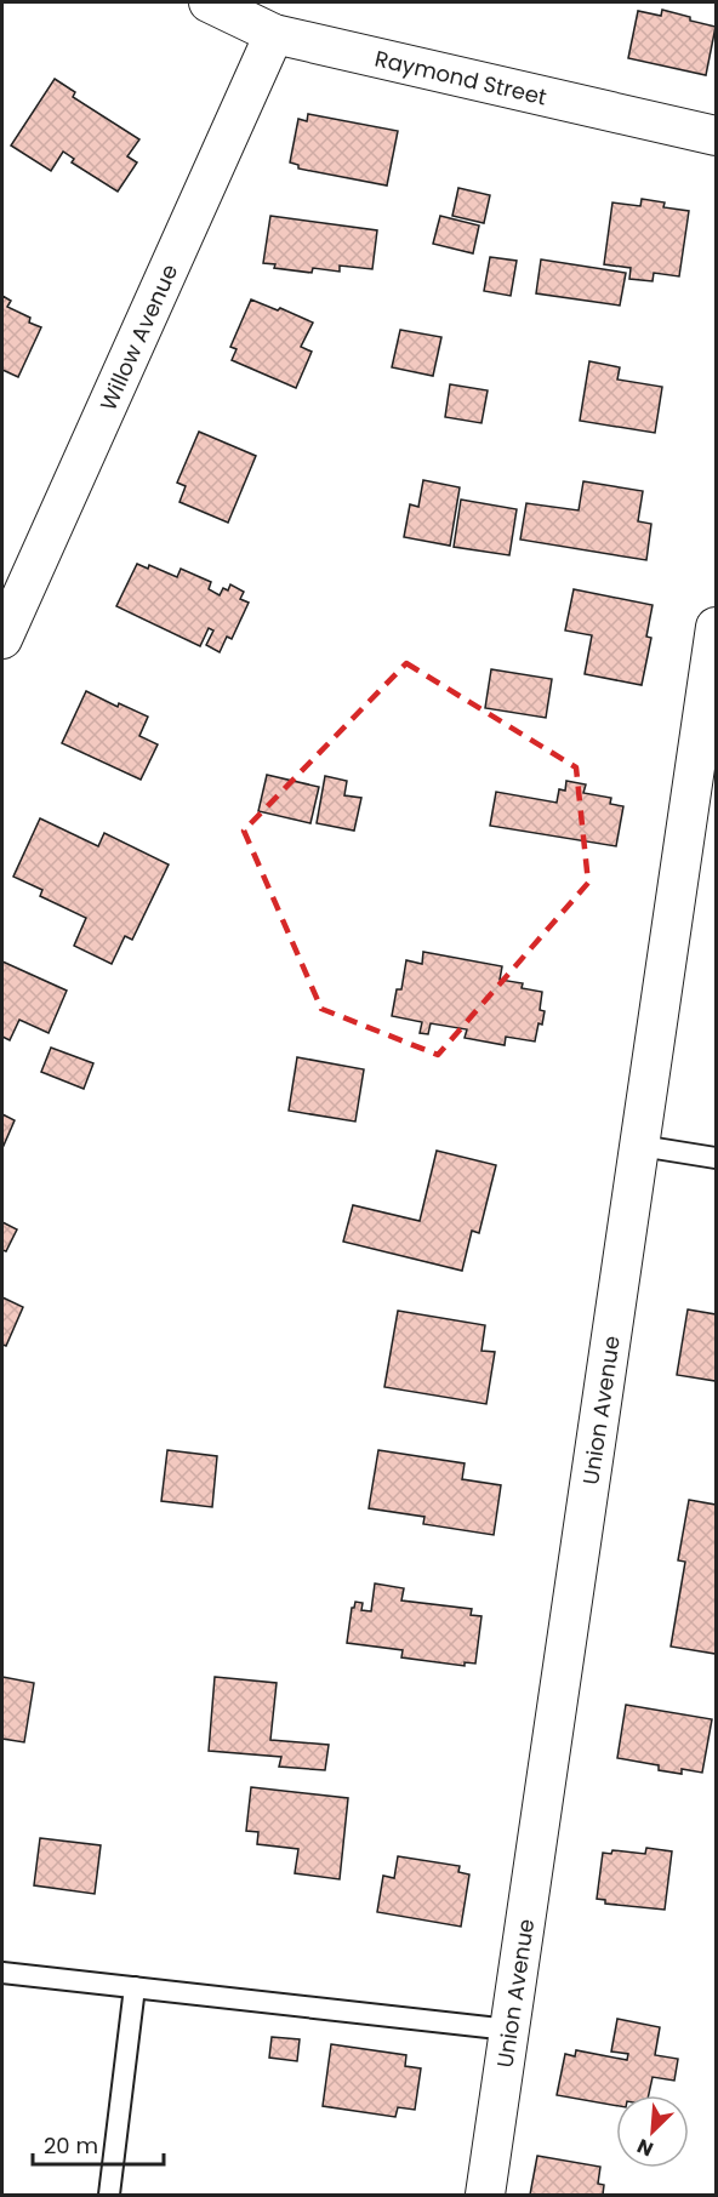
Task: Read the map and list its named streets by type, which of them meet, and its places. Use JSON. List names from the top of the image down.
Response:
{
  "streets": {
    "street": ["Raymond Street", "Willow Avenue", "Union Avenue"]
  },
  "crossings": [
    ["Raymond Street", "Willow Avenue"]
  ],
  "scale_bar": "20 m",
  "north": "bottom left"
}
